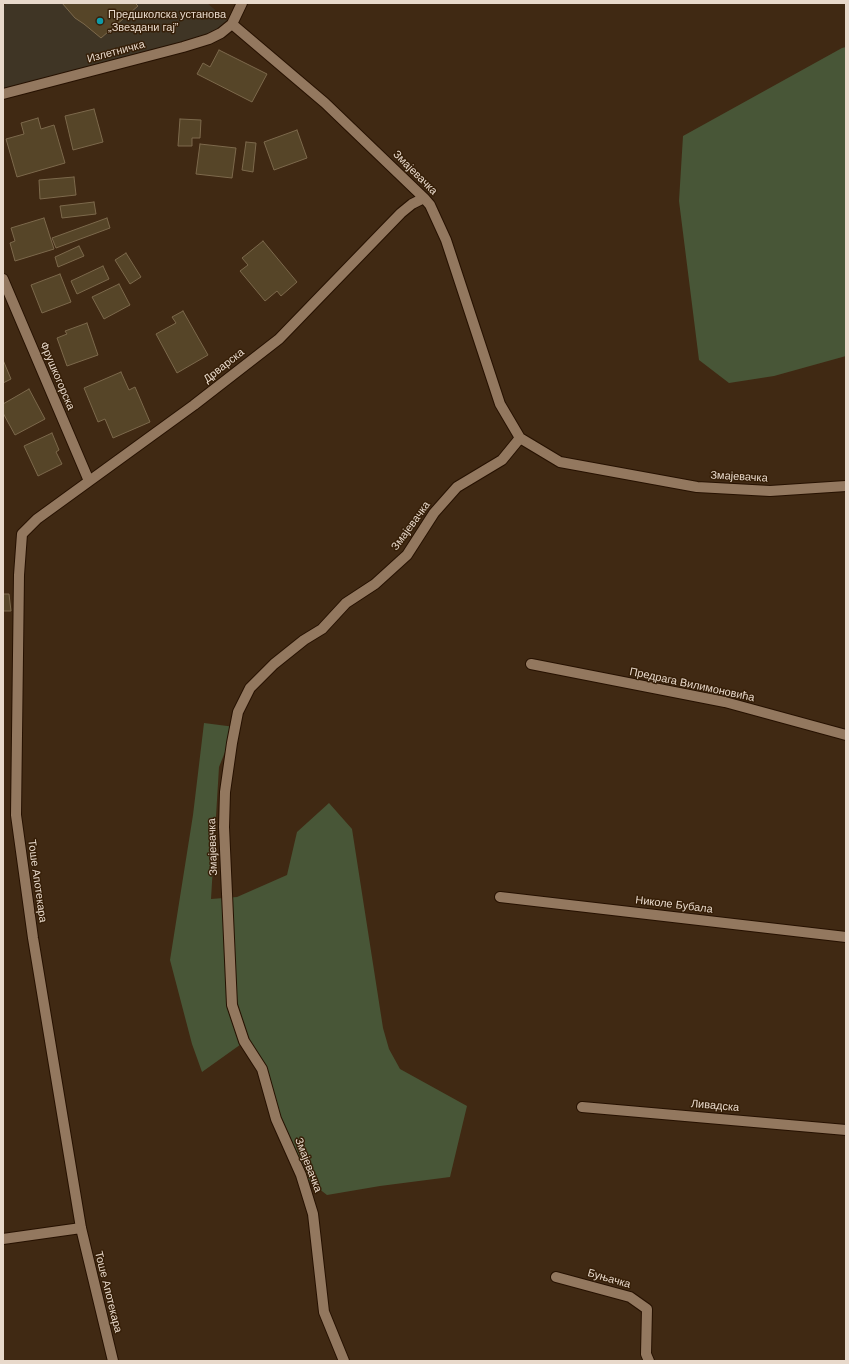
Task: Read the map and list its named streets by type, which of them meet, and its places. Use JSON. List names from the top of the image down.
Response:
{
  "streets": {
    "street": [
      "Излетничка",
      "Змајевачка",
      "Дрварска",
      "Фрушкогорска",
      "Предрага Вилимоновића",
      "Тоше Апотекара",
      "Николе Бубала",
      "Ливадска",
      "Буњачка"
    ]
  },
  "crossings": [
    ["Излетничка", "Змајевачка"],
    ["Змајевачка", "Дрварска"],
    ["Дрварска", "Фрушкогорска"],
    ["Дрварска", "Тоше Апотекара"]
  ],
  "places": ["Предшколска установа „Звездани гај”"]
}
